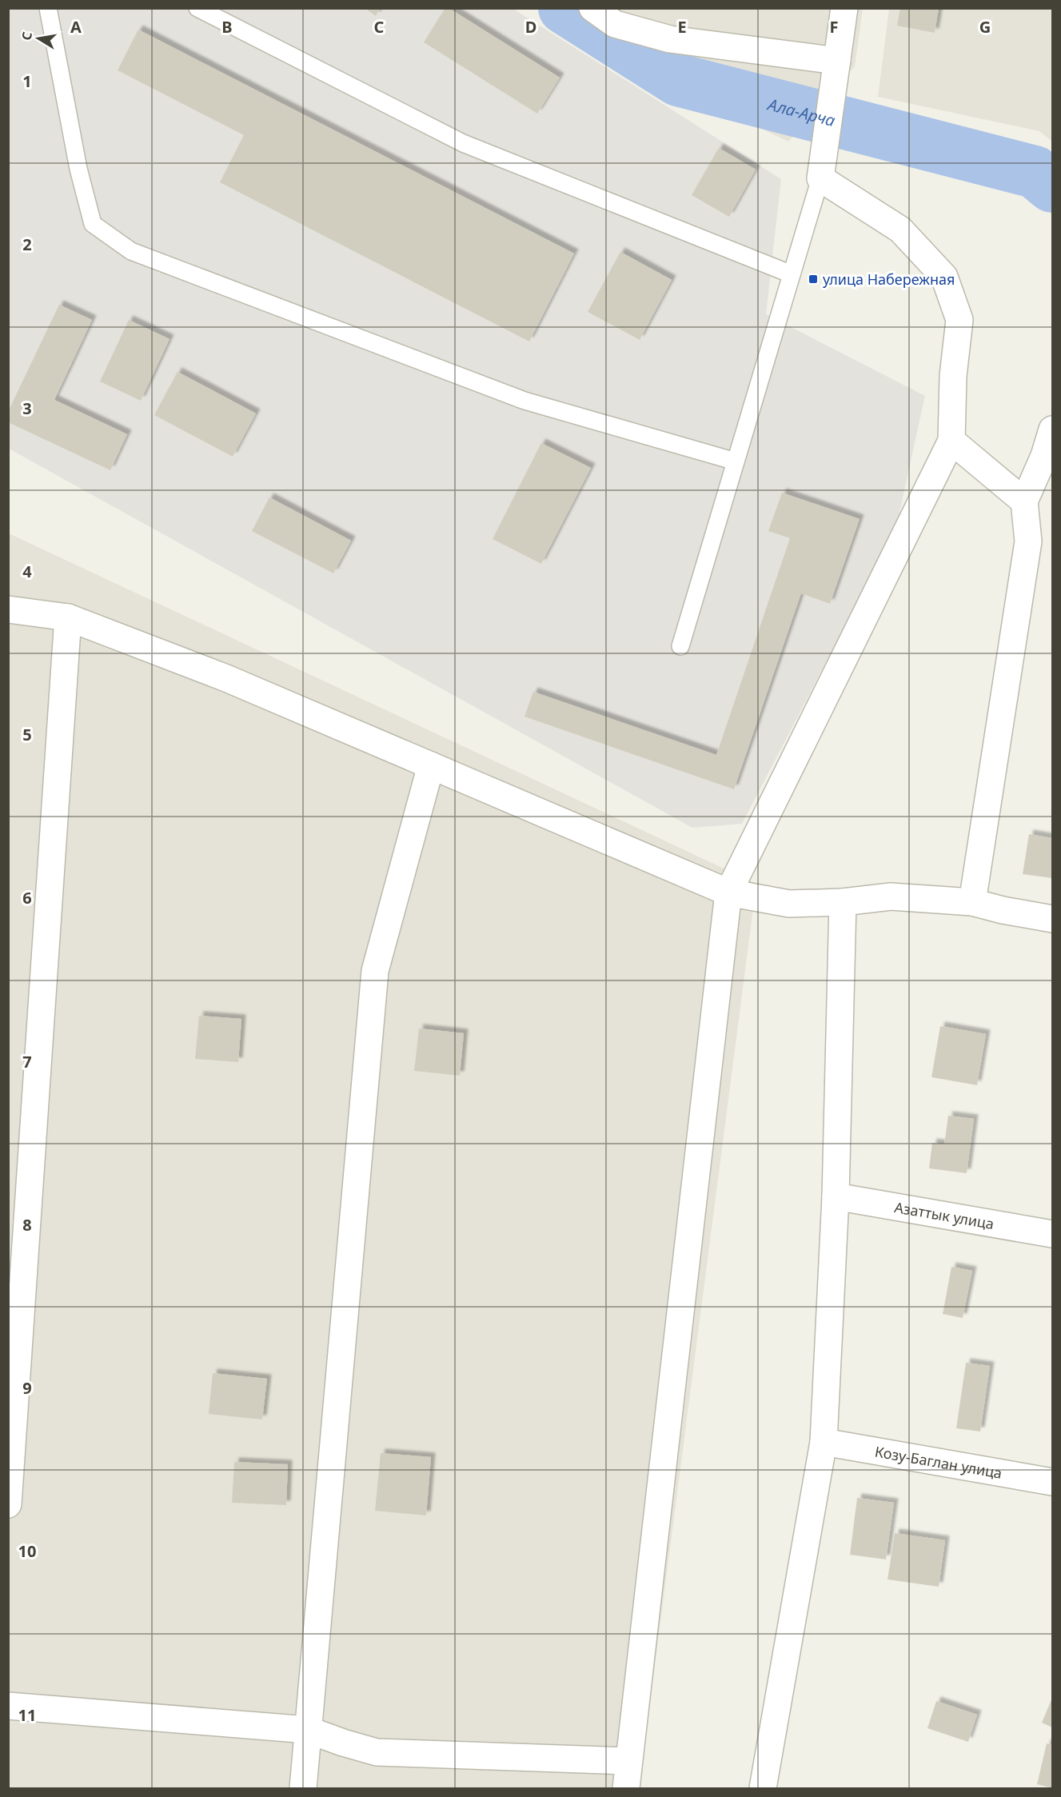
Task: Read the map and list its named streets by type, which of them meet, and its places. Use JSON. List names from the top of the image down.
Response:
{
  "streets": {
    "street": ["Азаттык улица", "Козу-Баглан улица"]
  },
  "water": ["Ала-Арча"],
  "places": {
    "transit": ["улица Набережная"]
  },
  "north": "left",
  "grid": {
    "columns": [
      "A",
      "B",
      "C",
      "D",
      "E",
      "F",
      "G"
    ],
    "rows": [
      "1",
      "2",
      "3",
      "4",
      "5",
      "6",
      "7",
      "8",
      "9",
      "10",
      "11"
    ]
  }
}
